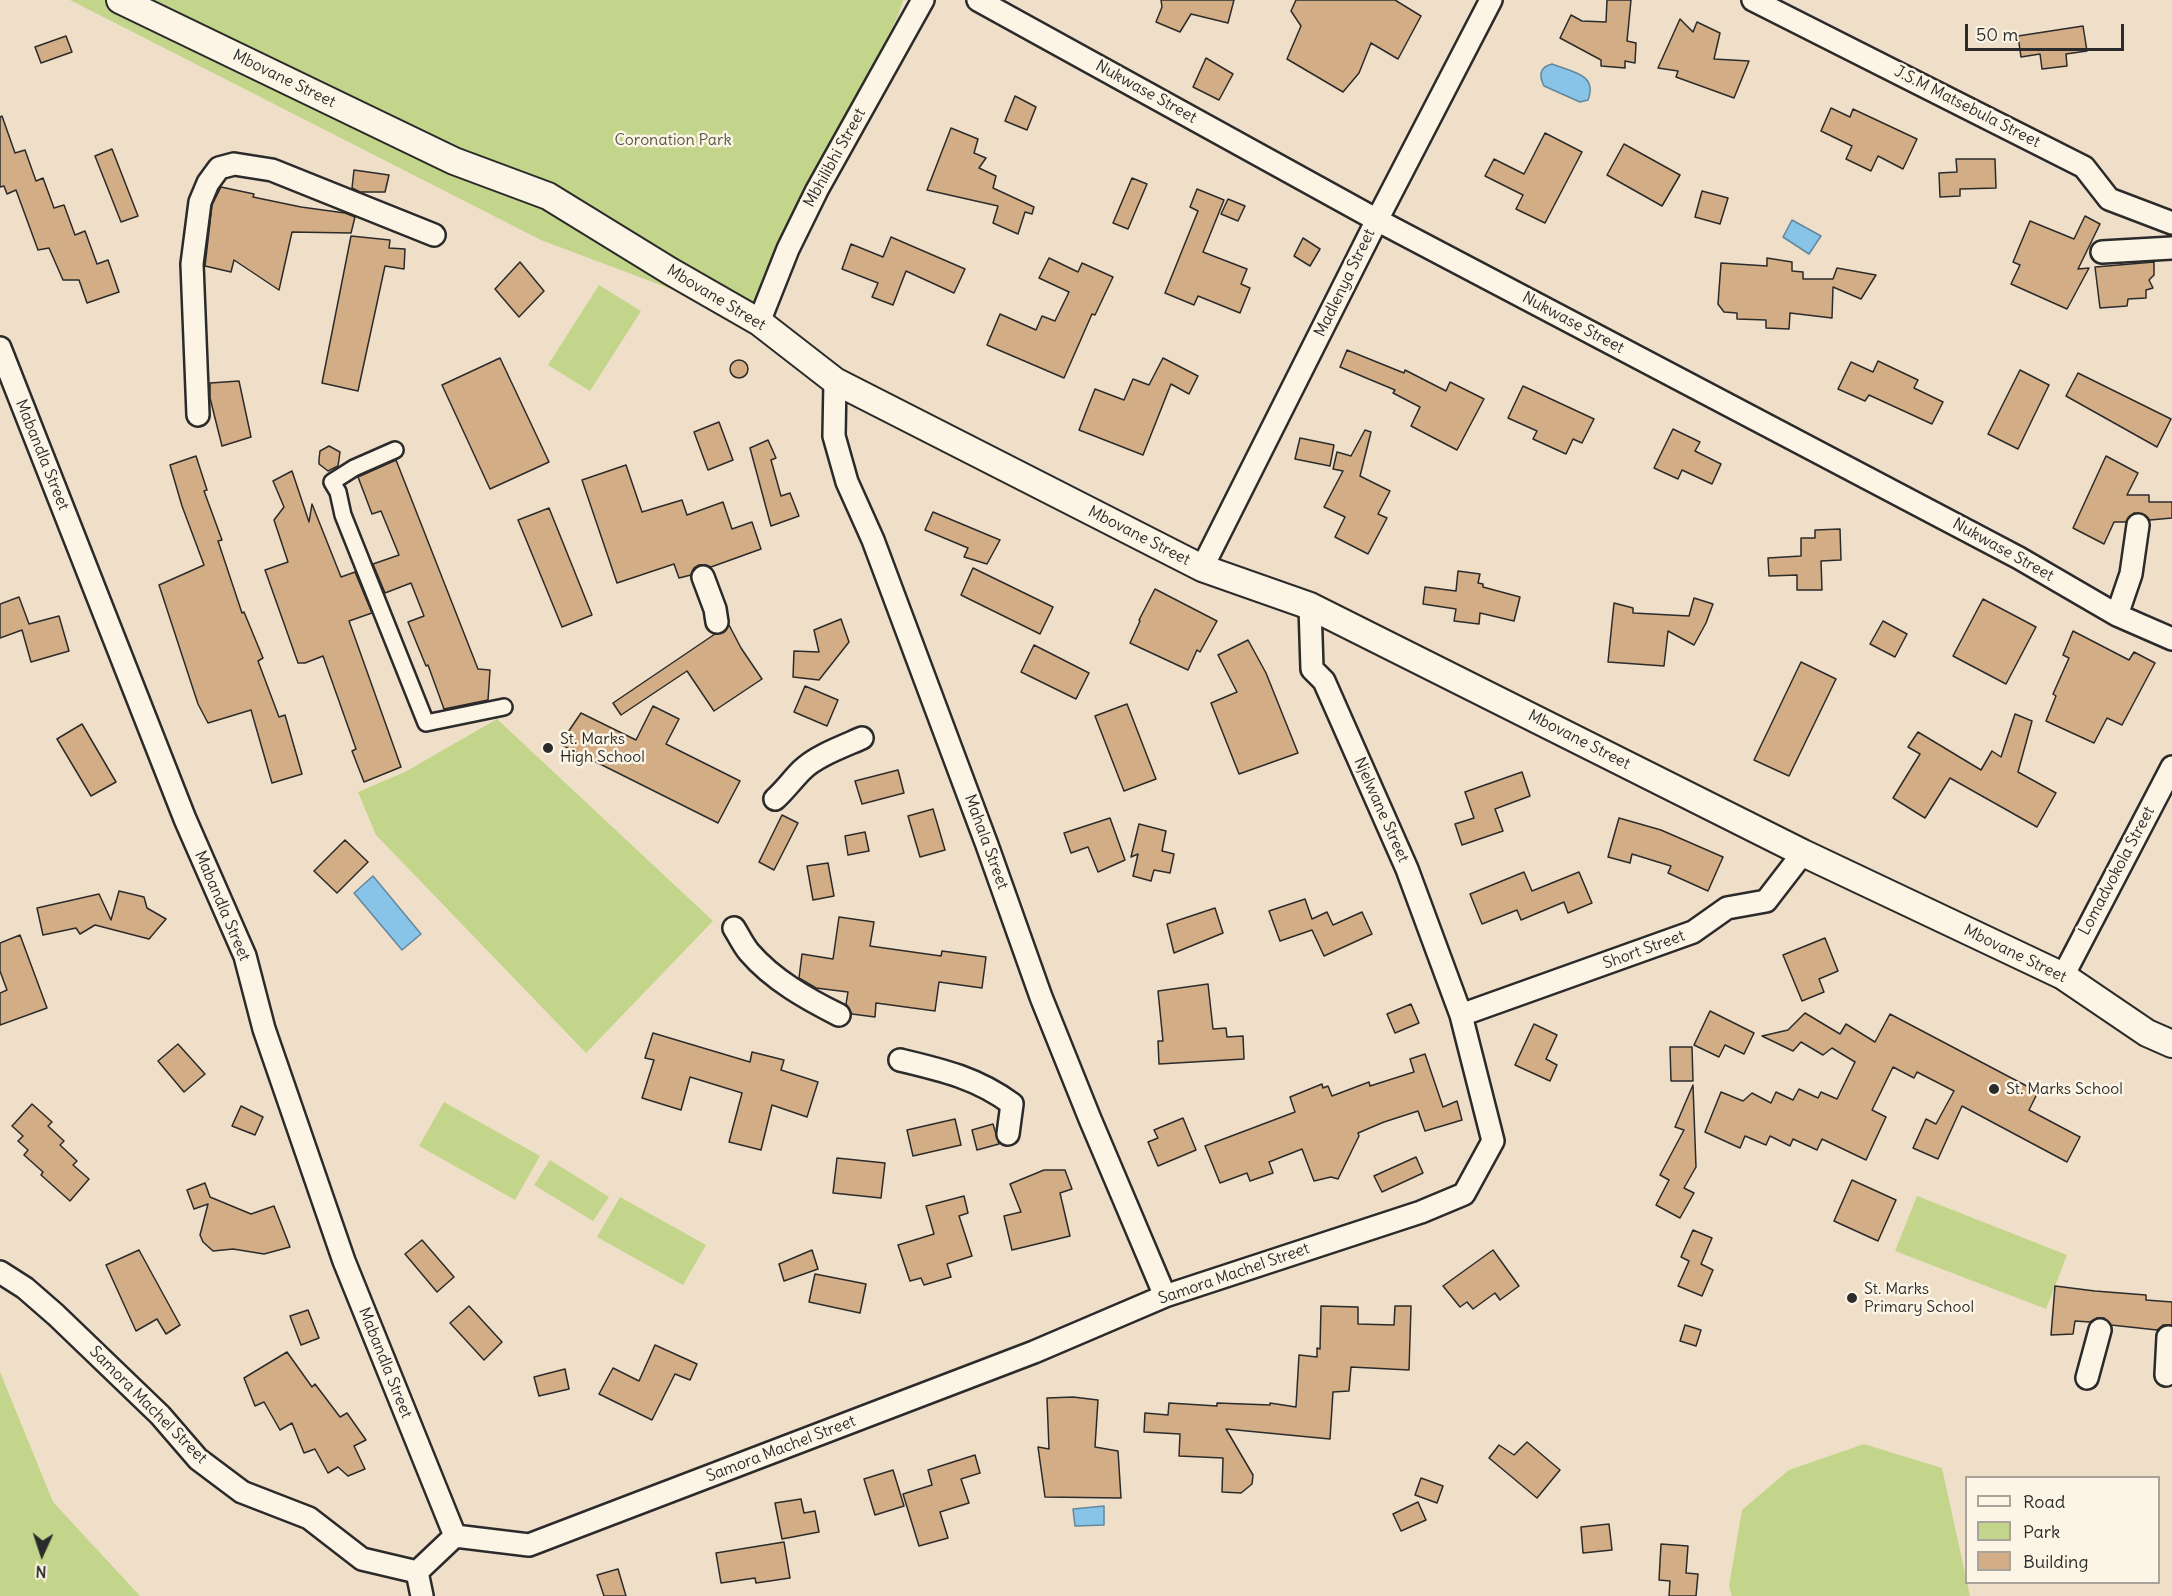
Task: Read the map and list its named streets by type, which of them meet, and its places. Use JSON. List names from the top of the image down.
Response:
{
  "streets": {
    "street": [
      "Mbovane Street",
      "Nukwase Street",
      "J.S.M Matsebula Street",
      "Mbhilibhi Street",
      "Madlenya Street",
      "Mabandla Street",
      "Njelwane Street",
      "Mahala Street",
      "Lomadvokola Street",
      "Short Street",
      "Samora Machel Street"
    ]
  },
  "crossings": [
    ["Mbovane Street", "Mbhilibhi Street"],
    ["Mbovane Street", "Madlenya Street"],
    ["Mbovane Street", "Njelwane Street"],
    ["Mbovane Street", "Mahala Street"],
    ["Mbovane Street", "Lomadvokola Street"],
    ["Mbovane Street", "Short Street"],
    ["Nukwase Street", "Madlenya Street"],
    ["Mabandla Street", "Samora Machel Street"],
    ["Njelwane Street", "Short Street"],
    ["Njelwane Street", "Samora Machel Street"],
    ["Mahala Street", "Samora Machel Street"],
    ["Short Street", "Samora Machel Street"]
  ],
  "parks": ["Coronation Park"],
  "places": ["St. Marks High School", "St. Marks School", "St. Marks Primary School"],
  "legend": ["Road", "Park", "Building"],
  "scale_bar": "50 m",
  "north": "bottom"
}
